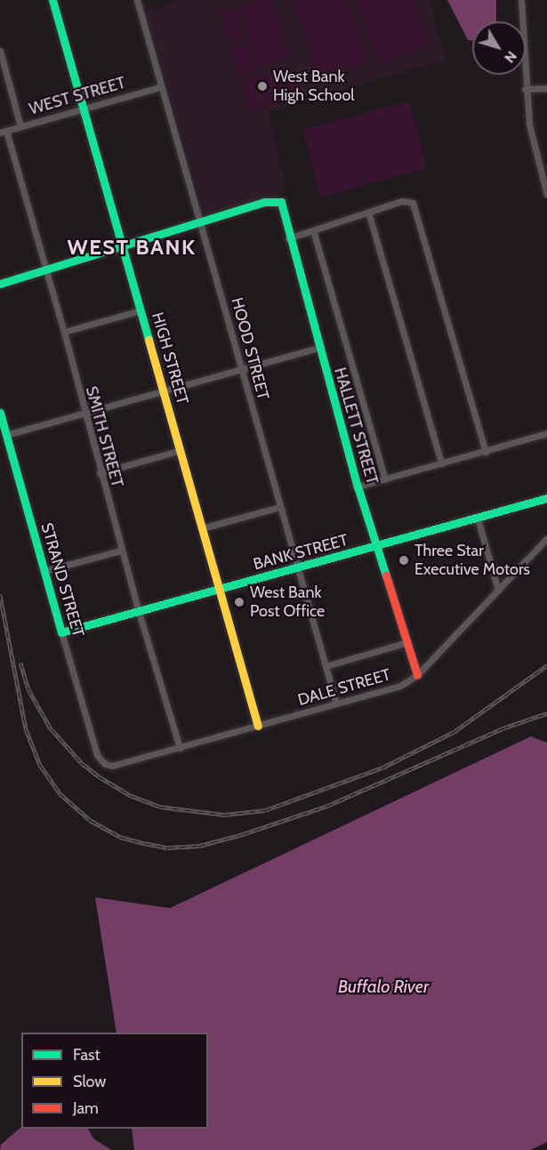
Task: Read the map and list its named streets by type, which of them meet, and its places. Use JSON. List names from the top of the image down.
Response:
{
  "streets": {
    "street": [
      "WEST STREET",
      "HOOD STREET",
      "HIGH STREET",
      "HALLETT STREET",
      "SMITH STREET",
      "BANK STREET",
      "STRAND STREET",
      "DALE STREET"
    ]
  },
  "crossings": [
    ["WEST STREET", "HOOD STREET"],
    ["WEST STREET", "HIGH STREET"],
    ["WEST STREET", "SMITH STREET"],
    ["HOOD STREET", "HALLETT STREET"],
    ["HOOD STREET", "BANK STREET"],
    ["HOOD STREET", "DALE STREET"],
    ["HIGH STREET", "BANK STREET"],
    ["HIGH STREET", "DALE STREET"],
    ["HALLETT STREET", "BANK STREET"],
    ["HALLETT STREET", "DALE STREET"],
    ["SMITH STREET", "BANK STREET"],
    ["SMITH STREET", "DALE STREET"],
    ["BANK STREET", "STRAND STREET"],
    ["STRAND STREET", "DALE STREET"]
  ],
  "districts": ["WEST BANK"],
  "water": ["Buffalo River"],
  "places": ["West Bank High School", "Three Star Executive Motors", "West Bank Post Office"],
  "legend": ["Fast", "Slow", "Jam"],
  "north": "bottom right"
}
